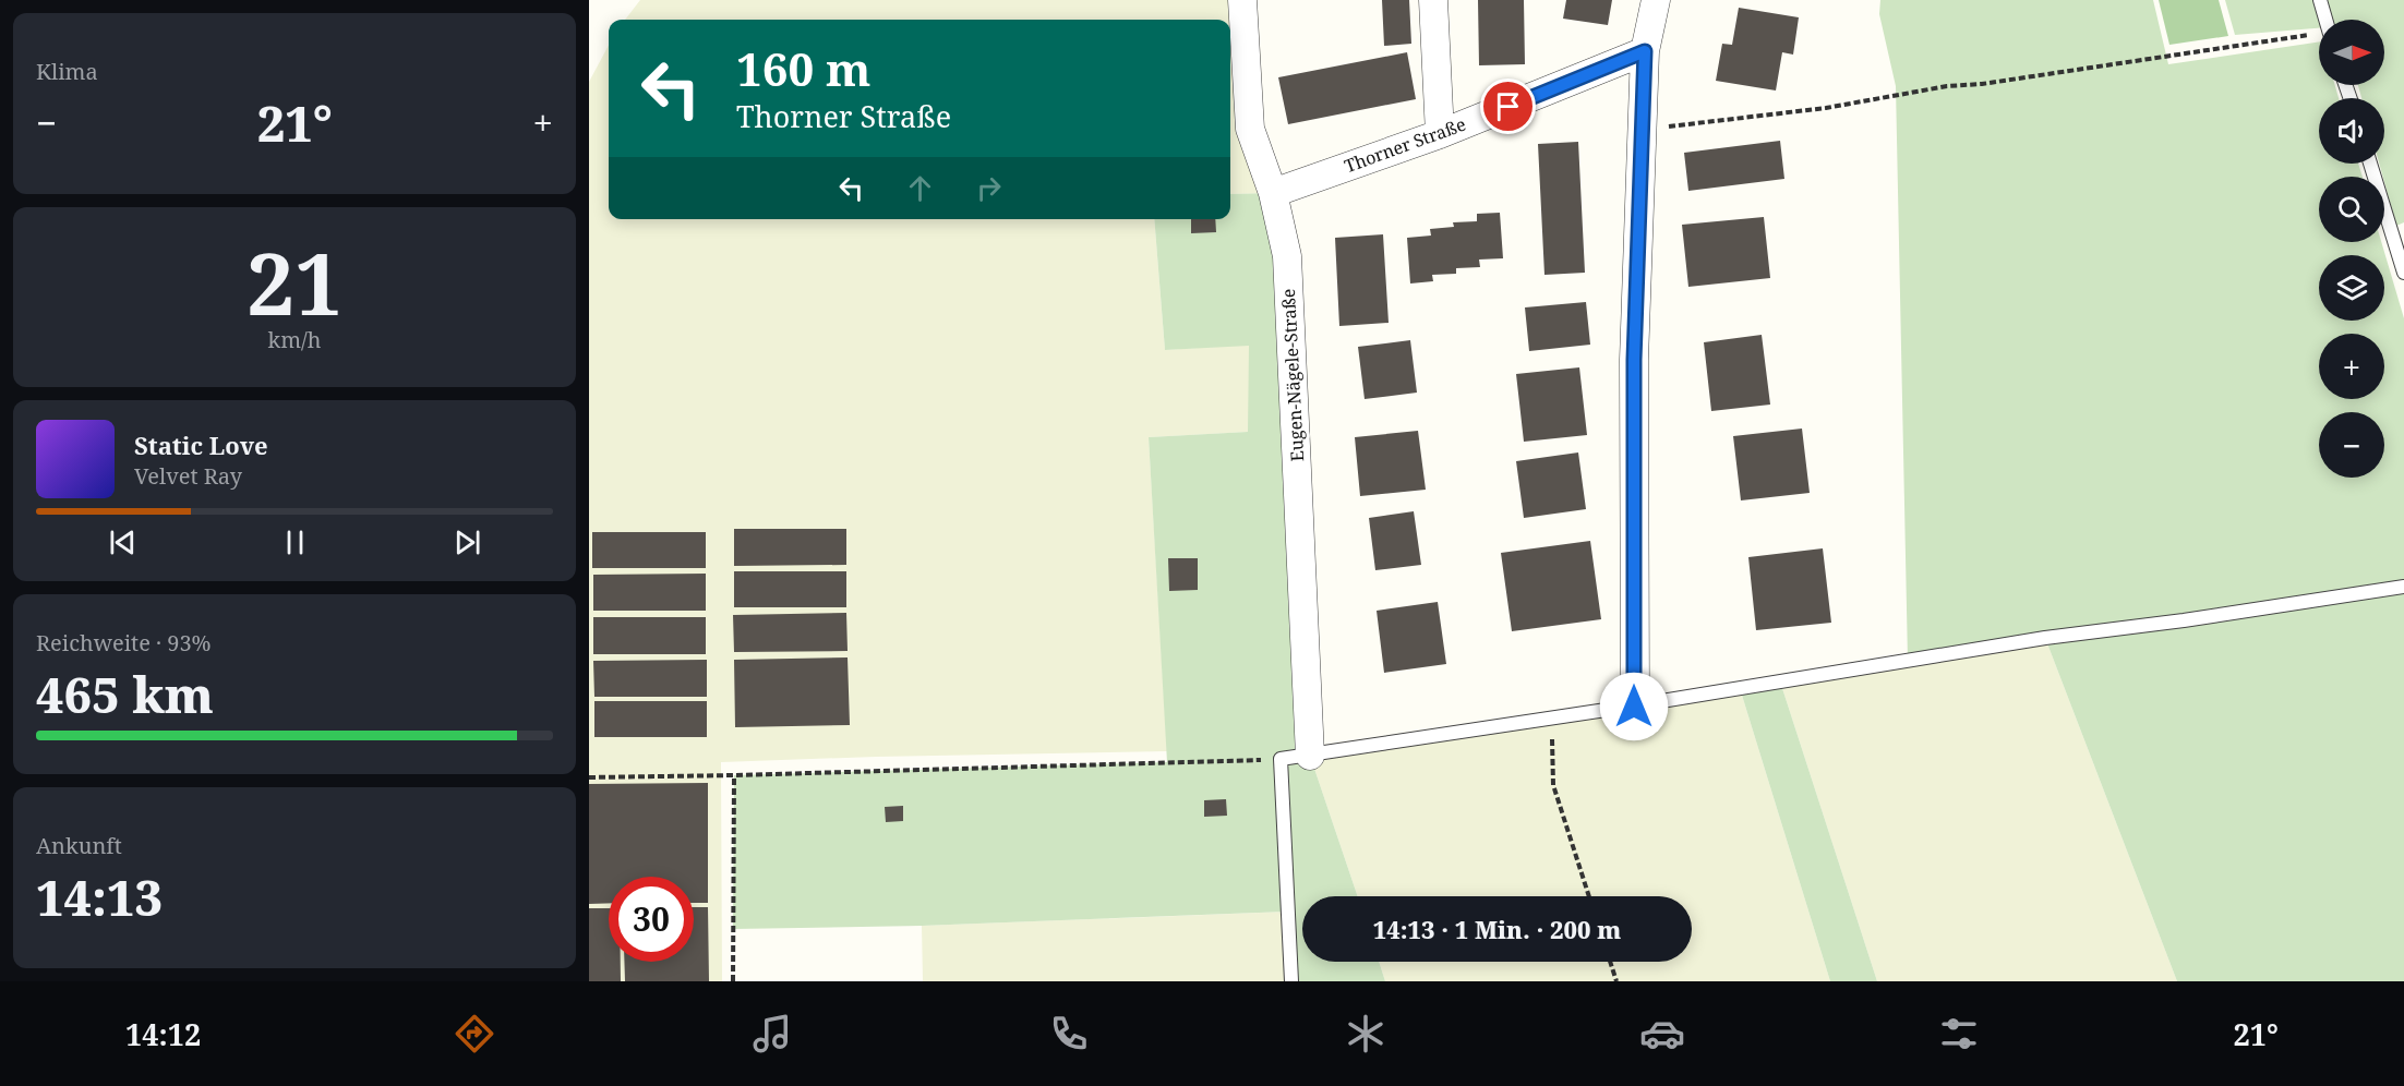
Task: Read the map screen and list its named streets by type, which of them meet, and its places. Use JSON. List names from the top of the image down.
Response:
{
  "streets": {
    "street": ["Thorner Straße", "Eugen-Nägele-Straße"]
  },
  "crossings": [
    ["Thorner Straße", "Eugen-Nägele-Straße"]
  ],
  "north": "right",
  "page": {
    "tile": [
      "Klima",
      ["21", "km/h"],
      ["Reichweite · 93%", "465 km"],
      ["Ankunft", "14:13"]
    ],
    "map_buttons": ["+", "−"],
    "turn": ["160 m", "Thorner Straße"],
    "heat": ["−", "21°", "+"],
    "song": ["Static Love", "Velvet Ray"],
    "limit": "30",
    "trip": "14:13 · 1 Min. · 200 m",
    "tabs": ["14:12", "21°"]
  }
}
